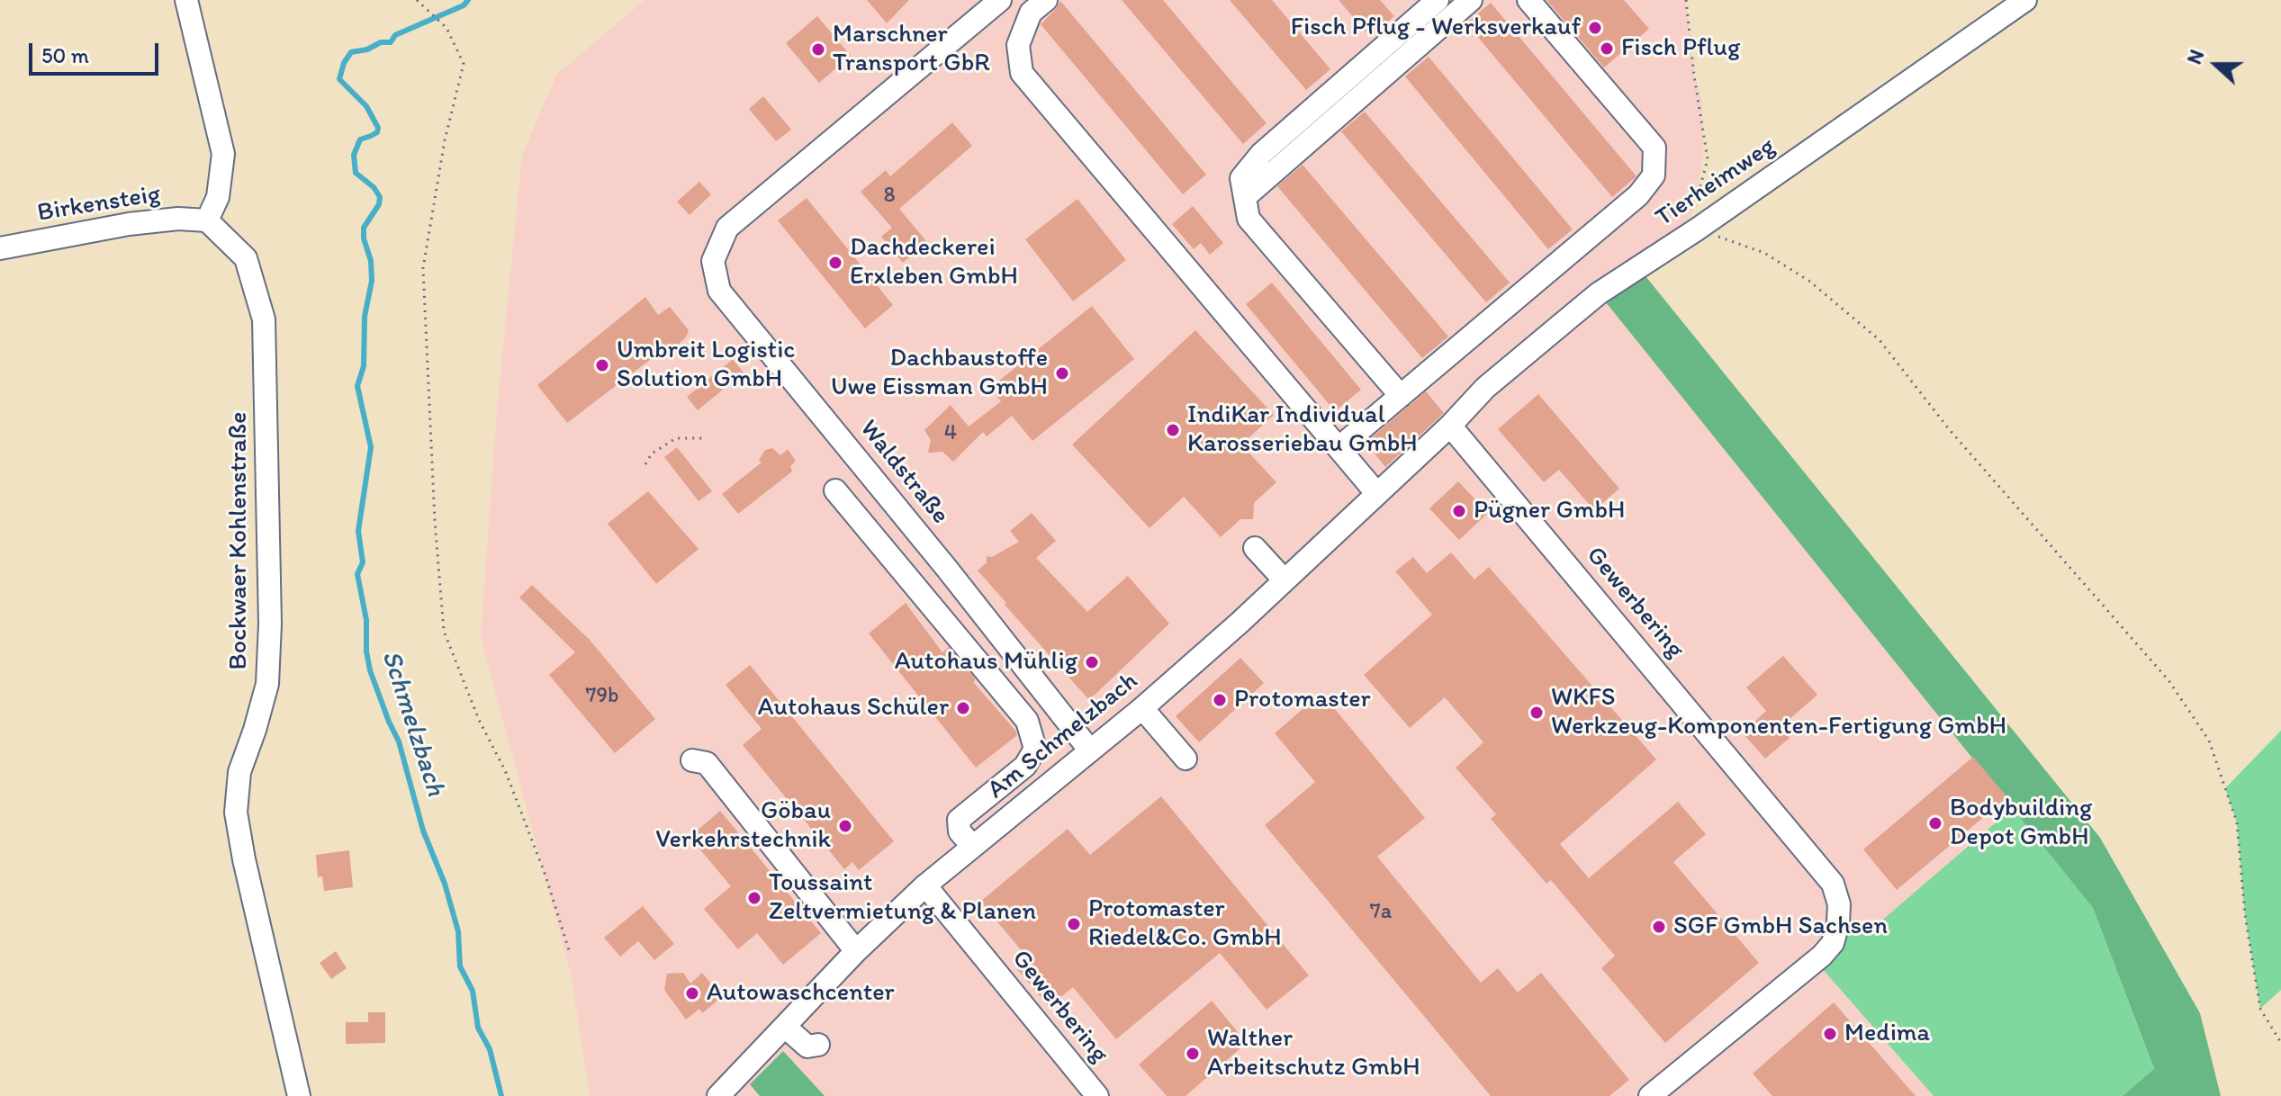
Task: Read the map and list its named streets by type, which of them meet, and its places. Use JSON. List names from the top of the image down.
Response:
{
  "streets": {
    "street": [
      "Tierheimweg",
      "Birkensteig",
      "Waldstraße",
      "Bockwaer Kohlenstraße",
      "Gewerbering",
      "Am Schmelzbach"
    ]
  },
  "crossings": [
    ["Tierheimweg", "Gewerbering"],
    ["Tierheimweg", "Am Schmelzbach"],
    ["Birkensteig", "Bockwaer Kohlenstraße"],
    ["Waldstraße", "Am Schmelzbach"],
    ["Gewerbering", "Am Schmelzbach"]
  ],
  "water": ["Schmelzbach"],
  "places": [
    "Fisch Pflug - Werksverkauf",
    "Fisch Pflug",
    "Marschner Transport GbR",
    "Dachdeckerei Erxleben GmbH",
    "Umbreit Logistic Solution GmbH",
    "Dachbaustoffe Uwe Eissman GmbH",
    "IndiKar Individual Karosseriebau GmbH",
    "Pügner GmbH",
    "Autohaus Mühlig",
    "Protomaster",
    "Autohaus Schüler",
    "WKFS Werkzeug-Komponenten-Fertigung GmbH",
    "Bodybuilding Depot GmbH",
    "Göbau Verkehrstechnik",
    "Toussaint Zeltvermietung & Planen",
    "Protomaster Riedel&Co. GmbH",
    "SGF GmbH Sachsen",
    "Autowaschcenter",
    "Medima",
    "Walther Arbeitschutz GmbH"
  ],
  "house_numbers": [
    "8",
    "4",
    "79b",
    "7a"
  ],
  "scale_bar": "50 m",
  "north": "left"
}
